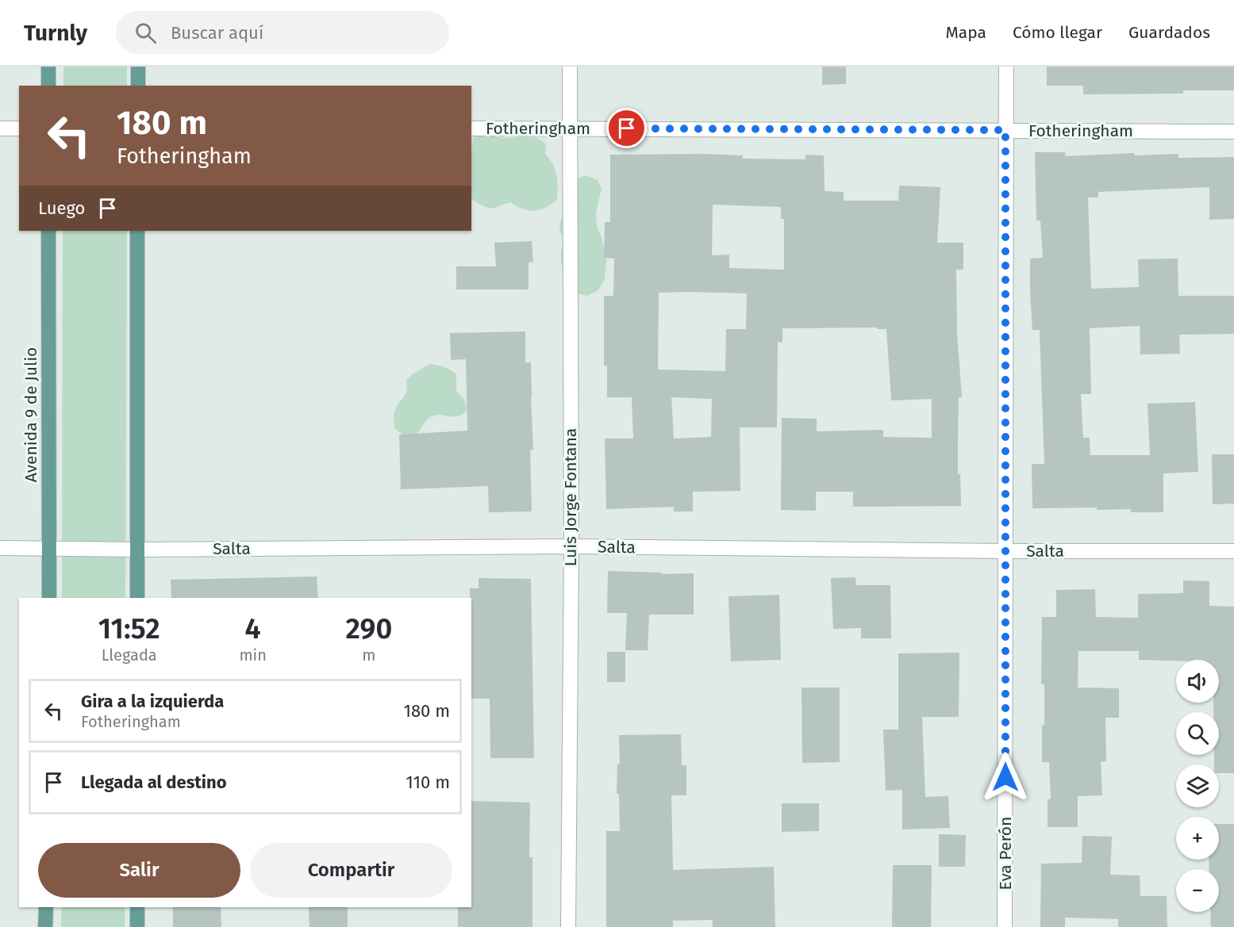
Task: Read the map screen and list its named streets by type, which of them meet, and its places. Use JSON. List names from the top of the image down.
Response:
{
  "streets": {
    "main road": ["Avenida 9 de Julio"],
    "street": [
      "Fotheringham",
      "Luis Jorge Fontana",
      "Salta",
      "Eva Perón"
    ]
  },
  "crossings": [
    ["Fotheringham", "Luis Jorge Fontana"],
    ["Fotheringham", "Eva Perón"],
    ["Avenida 9 de Julio", "Salta"],
    ["Luis Jorge Fontana", "Salta"],
    ["Salta", "Eva Perón"]
  ],
  "page": {
    "header": "Turnly",
    "search": "Buscar aquí",
    "nav": ["Mapa", "Cómo llegar", "Guardados"],
    "turn": ["180 m", "Fotheringham"],
    "then": "Luego",
    "eta": [
      "11:52",
      "Llegada",
      "4",
      "min",
      "290",
      "m"
    ],
    "map_buttons": ["+", "−"],
    "list": [
      {
        "name": "Gira a la izquierda",
        "note": "Fotheringham",
        "value": "180 m"
      },
      {
        "name": "Llegada al destino",
        "value": "110 m"
      }
    ],
    "buttons": ["Salir", "Compartir"]
  }
}
